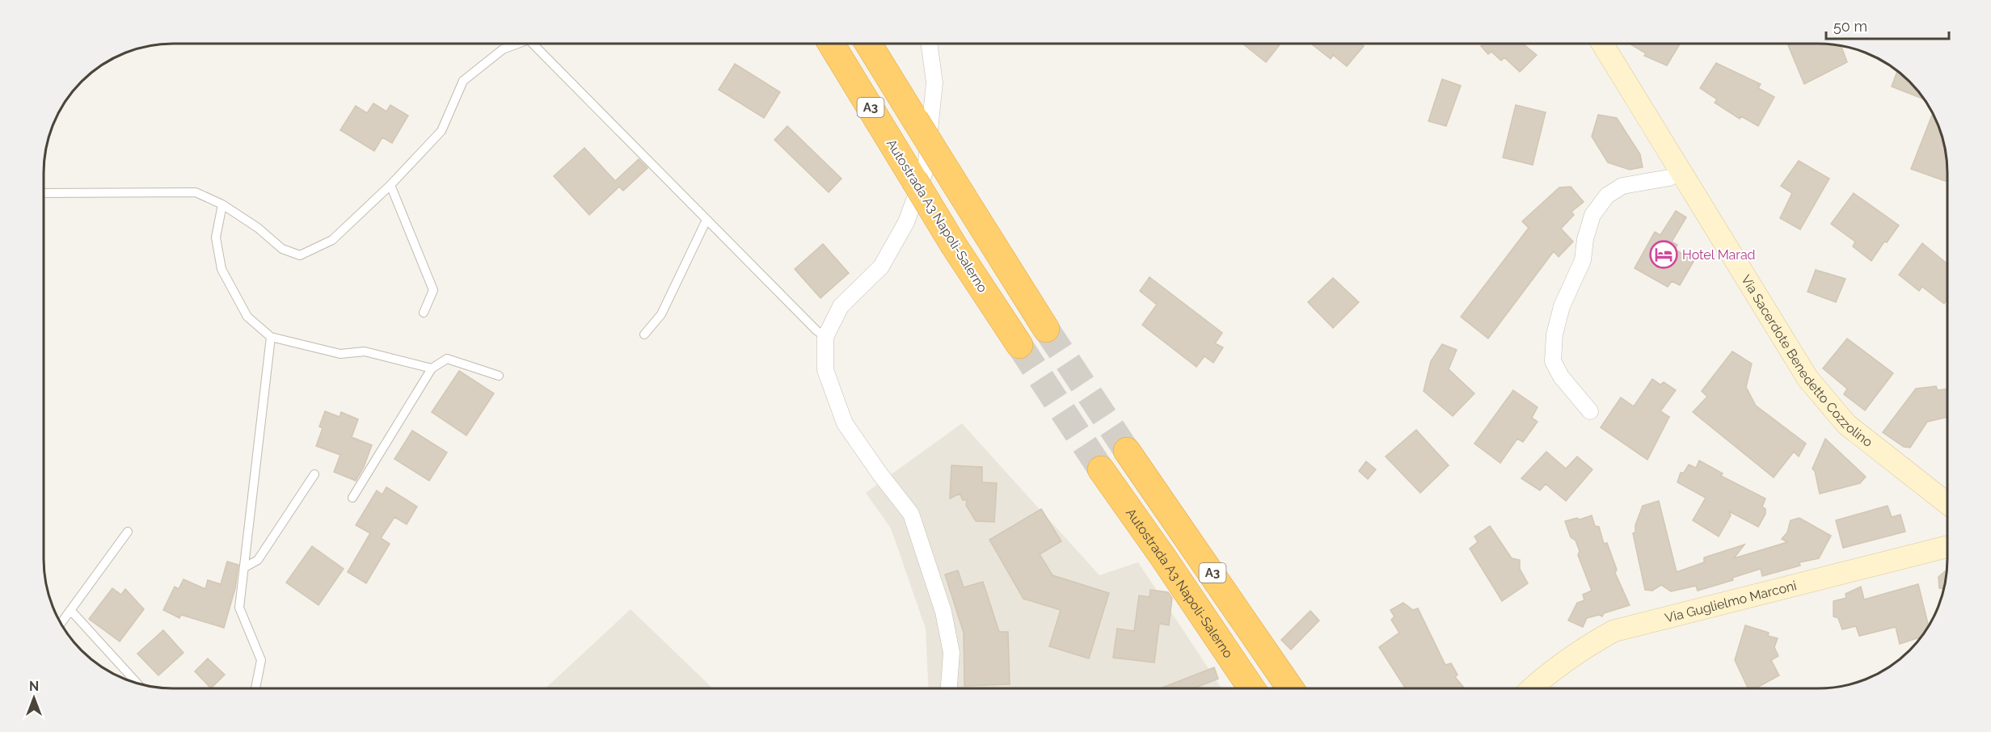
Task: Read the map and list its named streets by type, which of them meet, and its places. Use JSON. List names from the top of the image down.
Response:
{
  "streets": {
    "highway": ["A3", "Autostrada A3 Napoli-Salerno"],
    "main road": ["Via Sacerdote Benedetto Cozzolino", "Via Guglielmo Marconi"]
  },
  "places": {
    "hotel": ["Hotel Marad"]
  },
  "scale_bar": "50 m",
  "north": "top"
}
